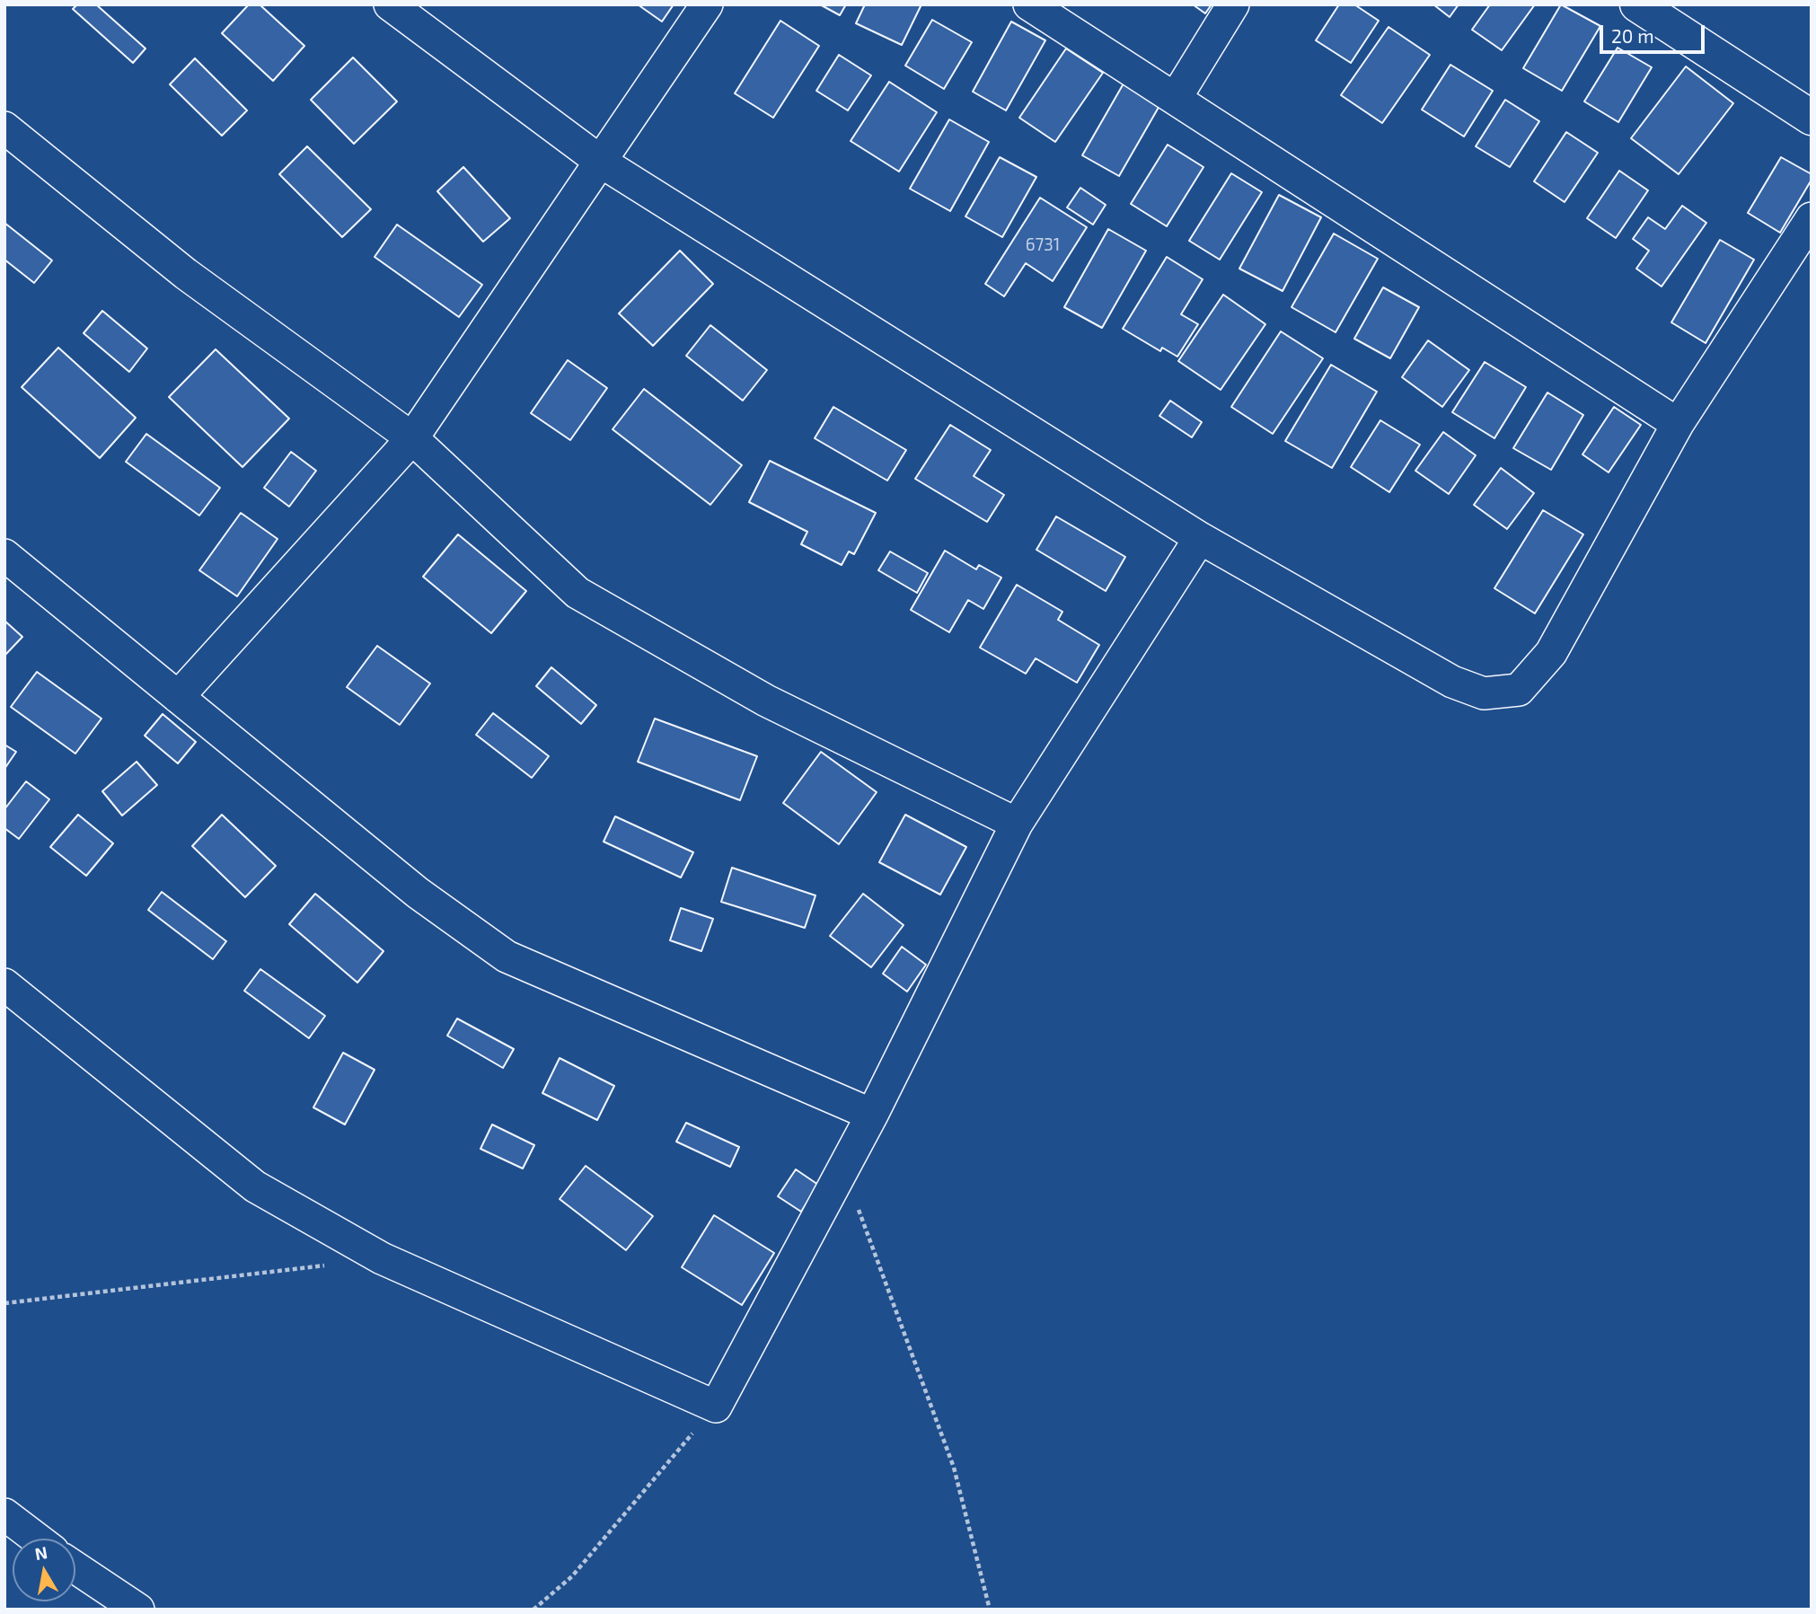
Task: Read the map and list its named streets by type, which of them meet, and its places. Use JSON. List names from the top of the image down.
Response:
{
  "house_numbers": ["6731"],
  "scale_bar": "20 m",
  "north": "top"
}
